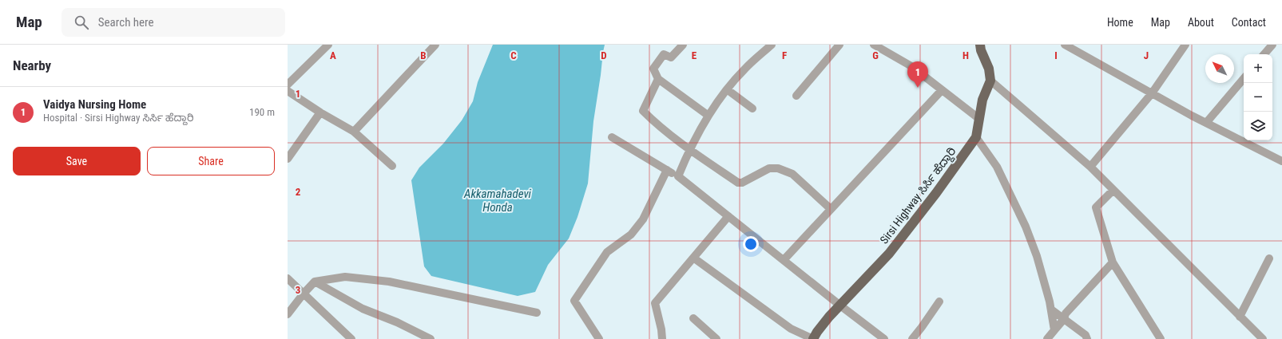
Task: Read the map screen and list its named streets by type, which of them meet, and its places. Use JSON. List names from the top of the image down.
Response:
{
  "streets": {
    "main road": ["Sirsi Highway ಸಿರ್ಸಿ ಹೆದ್ದಾರಿ"]
  },
  "water": ["Akkamahadevi Honda"],
  "north": "top left",
  "page": {
    "header": "Map",
    "search": "Search here",
    "nav": [
      "Home",
      "Map",
      "About",
      "Contact"
    ],
    "heading": "Nearby",
    "map_buttons": ["+", "−"],
    "pins": "1",
    "list": [
      {
        "mark": "1",
        "name": "Vaidya Nursing Home",
        "note": "Hospital · Sirsi Highway ಸಿರ್ಸಿ ಹೆದ್ದಾರಿ",
        "value": "190 m"
      }
    ],
    "buttons": ["Save", "Share"]
  },
  "grid": {
    "columns": [
      "A",
      "B",
      "C",
      "D",
      "E",
      "F",
      "G",
      "H",
      "I",
      "J"
    ],
    "rows": ["1", "2", "3"]
  }
}
